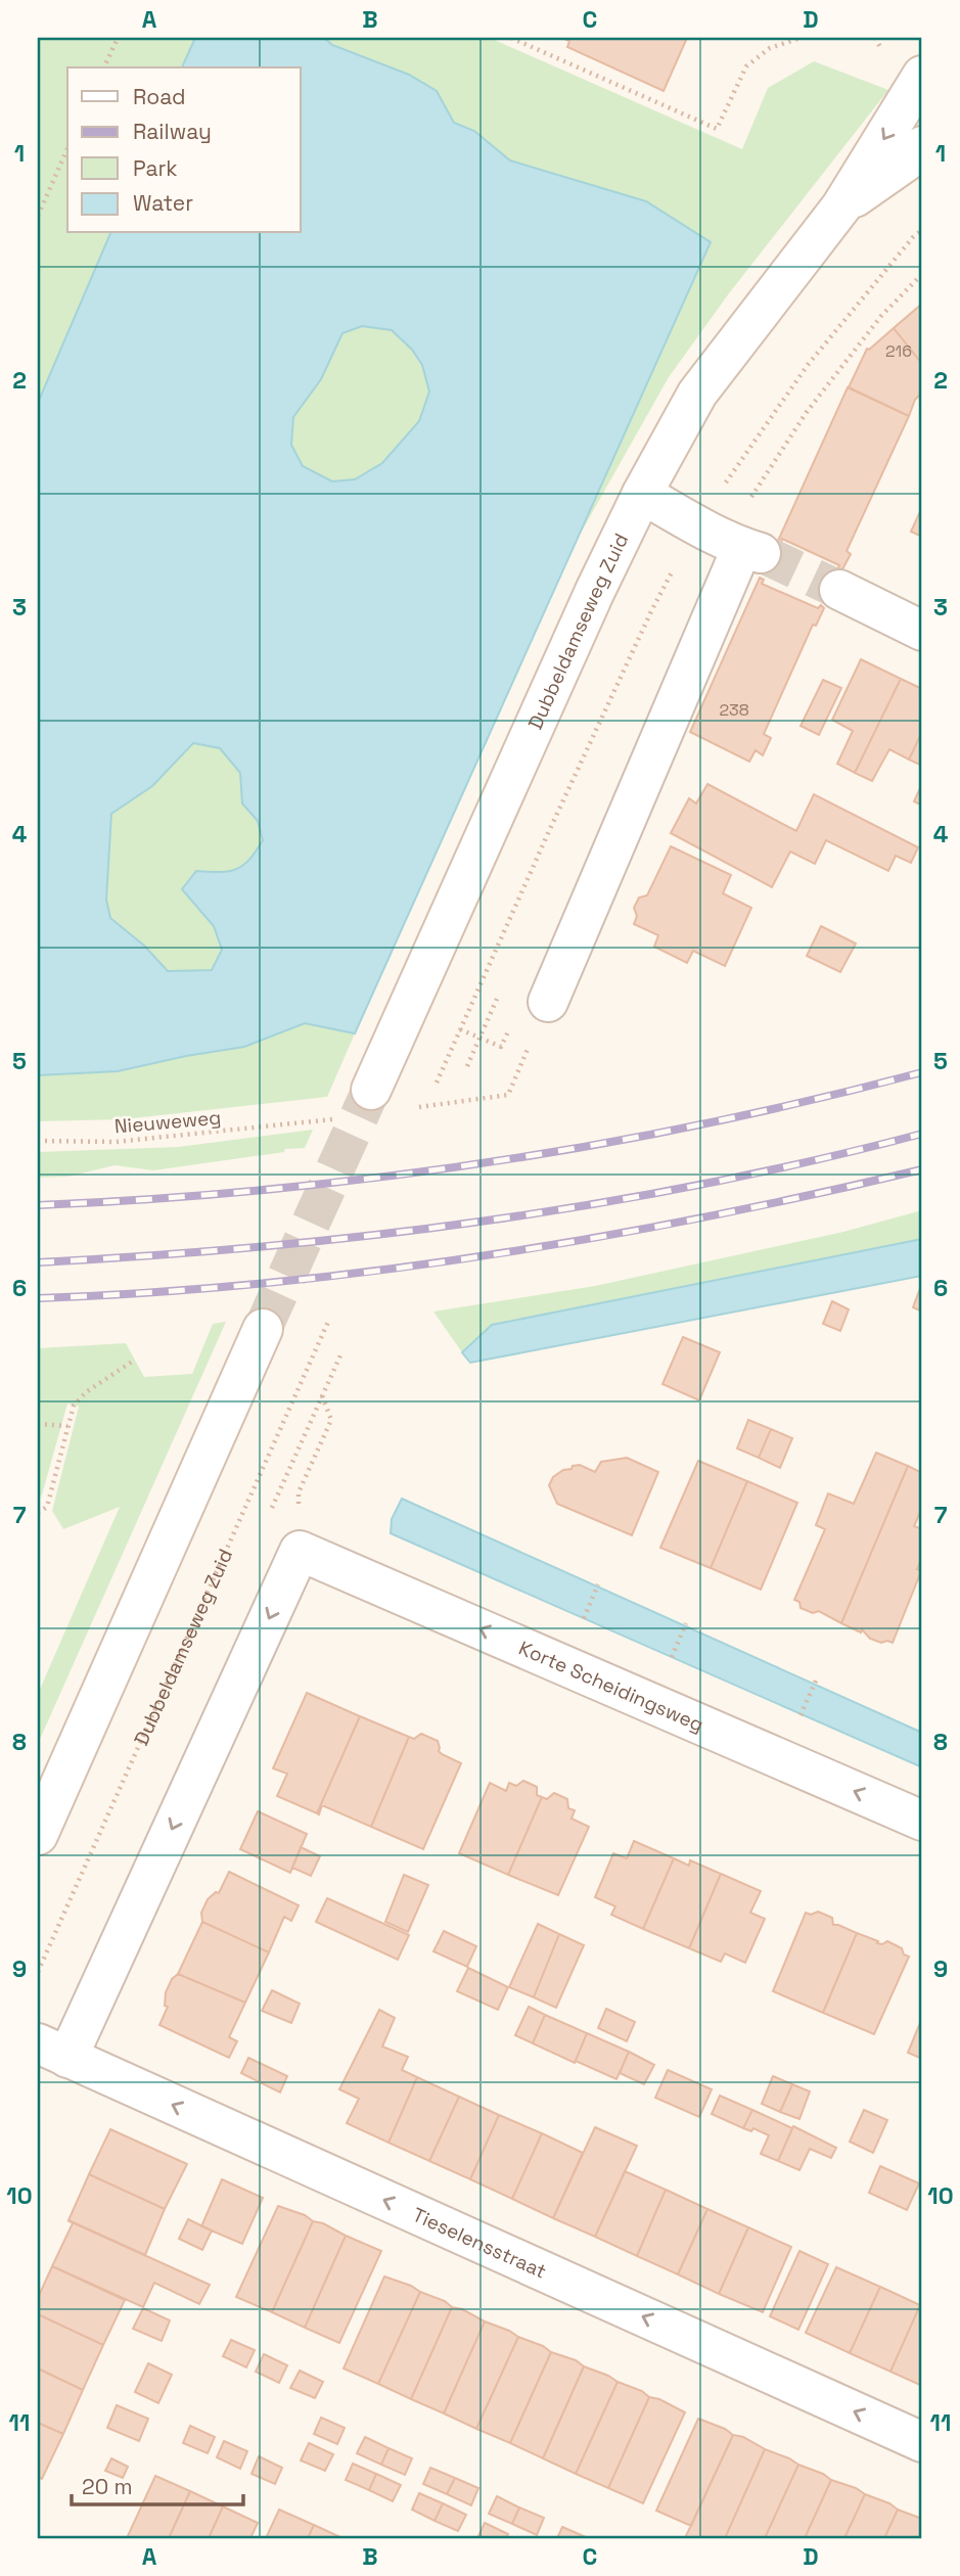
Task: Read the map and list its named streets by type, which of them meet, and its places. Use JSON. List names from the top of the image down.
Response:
{
  "streets": {
    "street": ["Dubbeldamseweg Zuid", "Korte Scheidingsweg", "Tieselensstraat"],
    "path": ["Nieuweweg"]
  },
  "crossings": [
    ["Korte Scheidingsweg", "Tieselensstraat"]
  ],
  "one_way": ["Tieselensstraat"],
  "house_numbers": ["216", "238"],
  "legend": [
    "Road",
    "Railway",
    "Park",
    "Water"
  ],
  "scale_bar": "20 m",
  "grid": {
    "columns": [
      "A",
      "B",
      "C",
      "D"
    ],
    "rows": [
      "1",
      "2",
      "3",
      "4",
      "5",
      "6",
      "7",
      "8",
      "9",
      "10",
      "11"
    ]
  }
}
